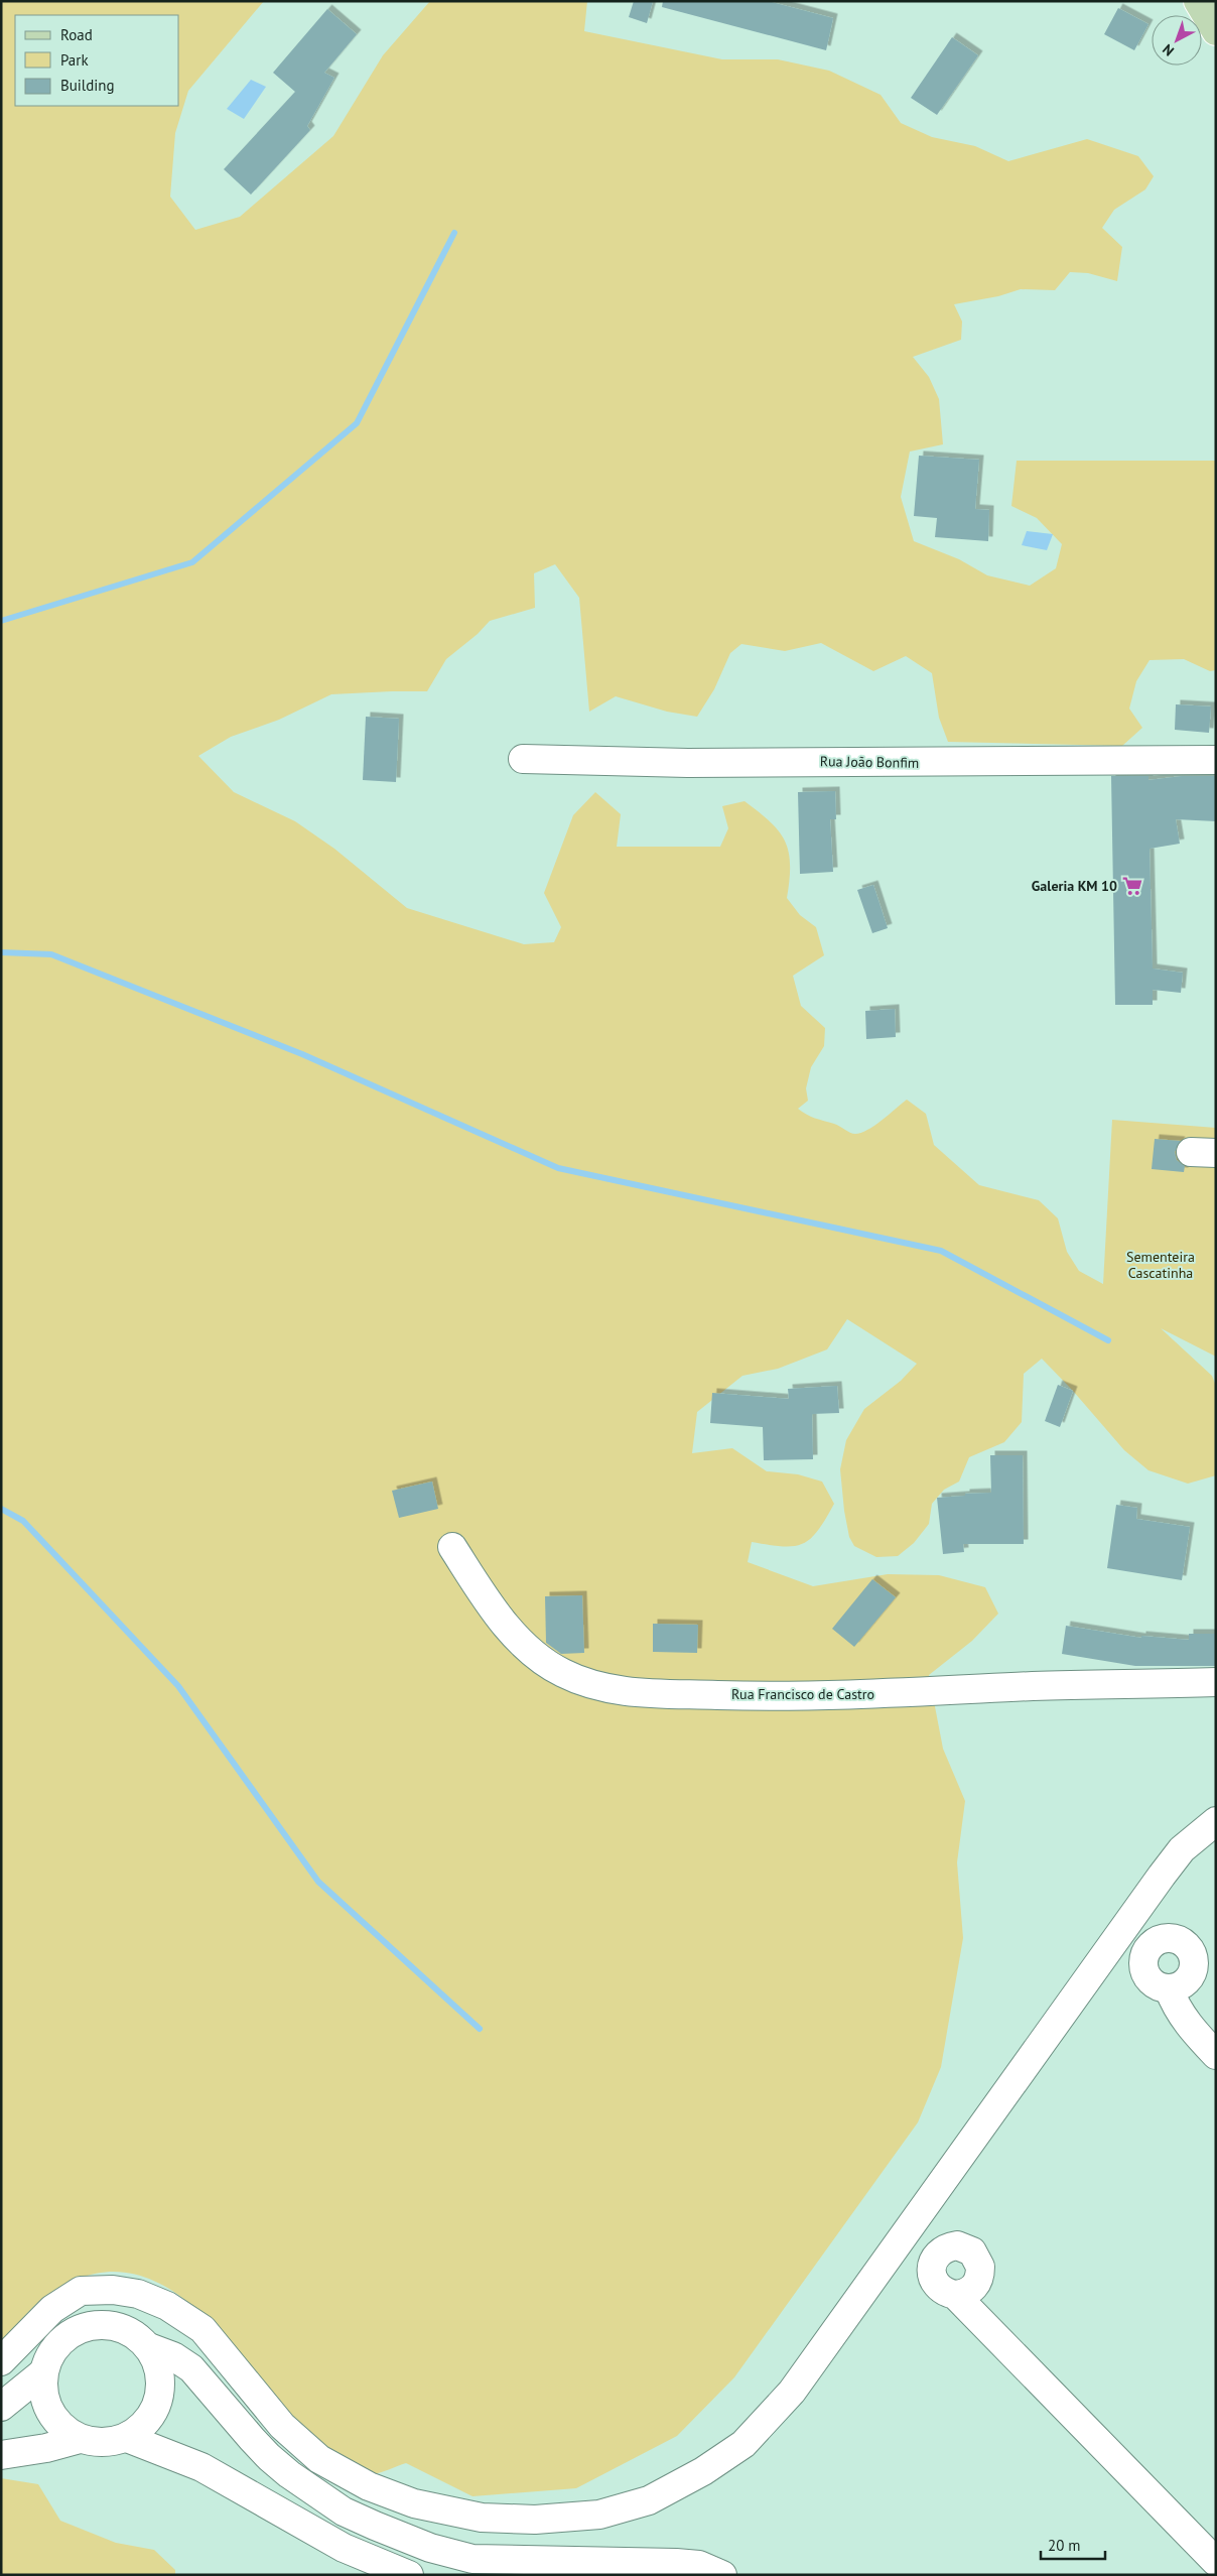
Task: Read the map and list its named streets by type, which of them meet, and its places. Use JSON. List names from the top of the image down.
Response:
{
  "streets": {
    "street": ["Rua João Bonfim", "Rua Francisco de Castro"]
  },
  "parks": ["Sementeira Cascatinha"],
  "places": {
    "supermarket": ["Galeria KM 10"]
  },
  "legend": ["Road", "Park", "Building"],
  "scale_bar": "20 m",
  "north": "bottom left"
}
